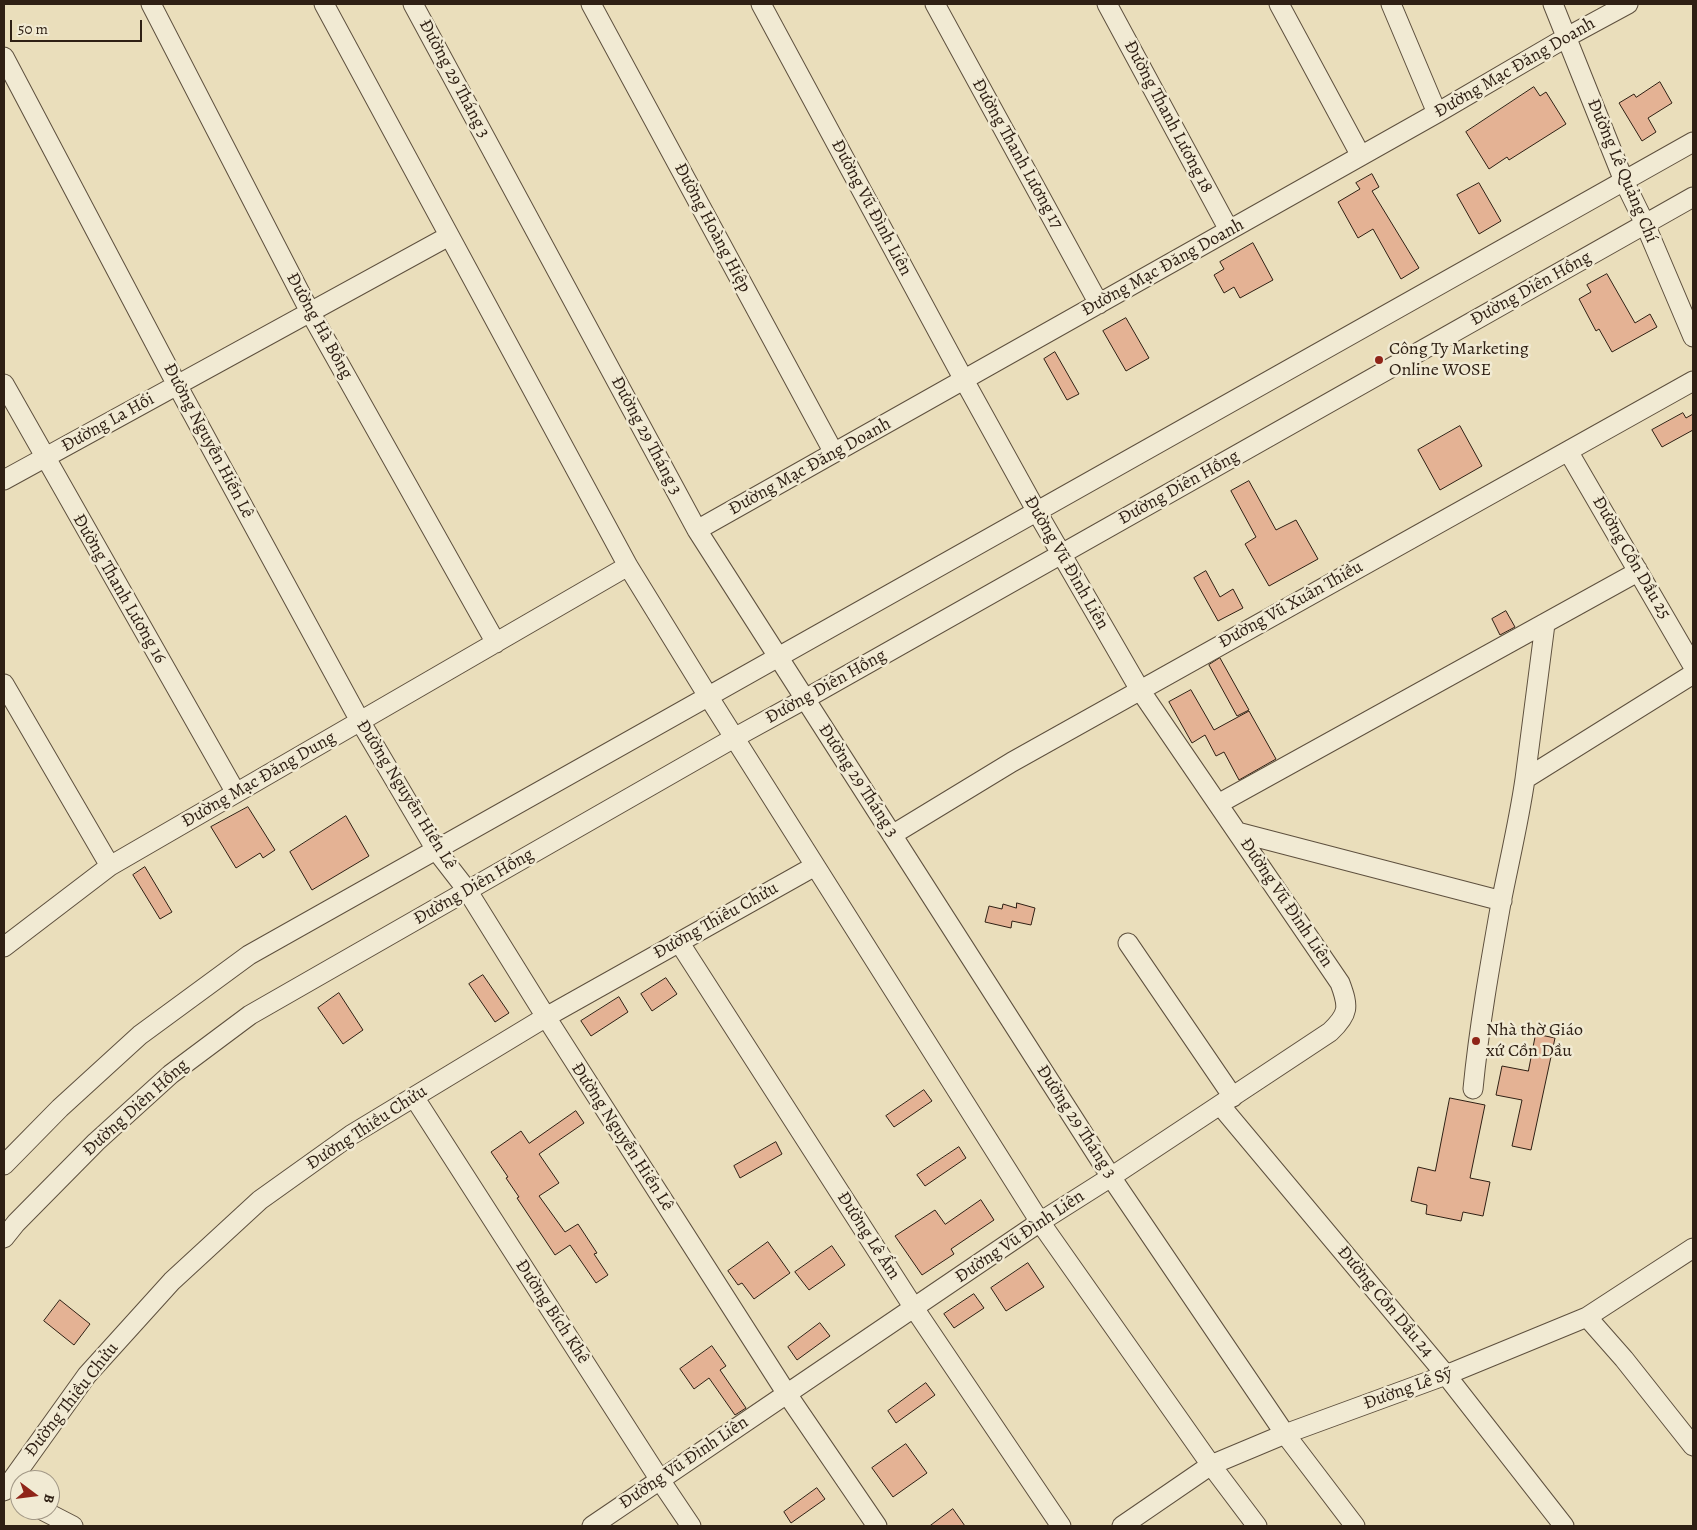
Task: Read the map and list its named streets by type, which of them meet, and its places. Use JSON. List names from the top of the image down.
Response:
{
  "streets": {
    "street": [
      "Đường Mạc Đăng Doanh",
      "Đường 29 Tháng 3",
      "Đường Thanh Lương 18",
      "Đường Thanh Lương 17",
      "Đường Lê Quảng Chí",
      "Đường Vũ Đình Liên",
      "Đường Hoàng Hiệp",
      "Đường Diên Hồng",
      "Đường Hà Bồng",
      "Đường La Hối",
      "Đường Nguyễn Hiến Lê",
      "Đường Cồn Dầu 25",
      "Đường Thanh Lương 16",
      "Đường Vũ Xuân Thiều",
      "Đường Mạc Đăng Dung",
      "Đường Thiều Chửu",
      "Đường Lê Ấm",
      "Đường Cồn Dầu 24",
      "Đường Bích Khê",
      "Đường Lê Sỹ"
    ]
  },
  "crossings": [
    ["Đường Mạc Đăng Doanh", "Đường 29 Tháng 3"],
    ["Đường Mạc Đăng Doanh", "Đường Thanh Lương 18"],
    ["Đường Mạc Đăng Doanh", "Đường Thanh Lương 17"],
    ["Đường Mạc Đăng Doanh", "Đường Lê Quảng Chí"],
    ["Đường Mạc Đăng Doanh", "Đường Vũ Đình Liên"],
    ["Đường Mạc Đăng Doanh", "Đường Hoàng Hiệp"],
    ["Đường 29 Tháng 3", "Đường Vũ Đình Liên"],
    ["Đường 29 Tháng 3", "Đường Diên Hồng"],
    ["Đường 29 Tháng 3", "Đường Vũ Xuân Thiều"],
    ["Đường 29 Tháng 3", "Đường Lê Sỹ"],
    ["Đường Lê Quảng Chí", "Đường Diên Hồng"],
    ["Đường Vũ Đình Liên", "Đường Diên Hồng"],
    ["Đường Vũ Đình Liên", "Đường Nguyễn Hiến Lê"],
    ["Đường Vũ Đình Liên", "Đường Vũ Xuân Thiều"],
    ["Đường Vũ Đình Liên", "Đường Lê Ấm"],
    ["Đường Vũ Đình Liên", "Đường Cồn Dầu 24"],
    ["Đường Vũ Đình Liên", "Đường Bích Khê"],
    ["Đường Diên Hồng", "Đường Nguyễn Hiến Lê"],
    ["Đường Hà Bồng", "Đường La Hối"],
    ["Đường Hà Bồng", "Đường Mạc Đăng Dung"],
    ["Đường La Hối", "Đường Nguyễn Hiến Lê"],
    ["Đường La Hối", "Đường Thanh Lương 16"],
    ["Đường Nguyễn Hiến Lê", "Đường Mạc Đăng Dung"],
    ["Đường Nguyễn Hiến Lê", "Đường Thiều Chửu"],
    ["Đường Cồn Dầu 25", "Đường Vũ Xuân Thiều"],
    ["Đường Thanh Lương 16", "Đường Mạc Đăng Dung"],
    ["Đường Thiều Chửu", "Đường Lê Ấm"],
    ["Đường Thiều Chửu", "Đường Bích Khê"],
    ["Đường Cồn Dầu 24", "Đường Lê Sỹ"]
  ],
  "places": ["Công Ty Marketing Online WOSE", "Nhà thờ Giáo xứ Cồn Dầu"],
  "scale_bar": "50 m",
  "north": "right"
}
